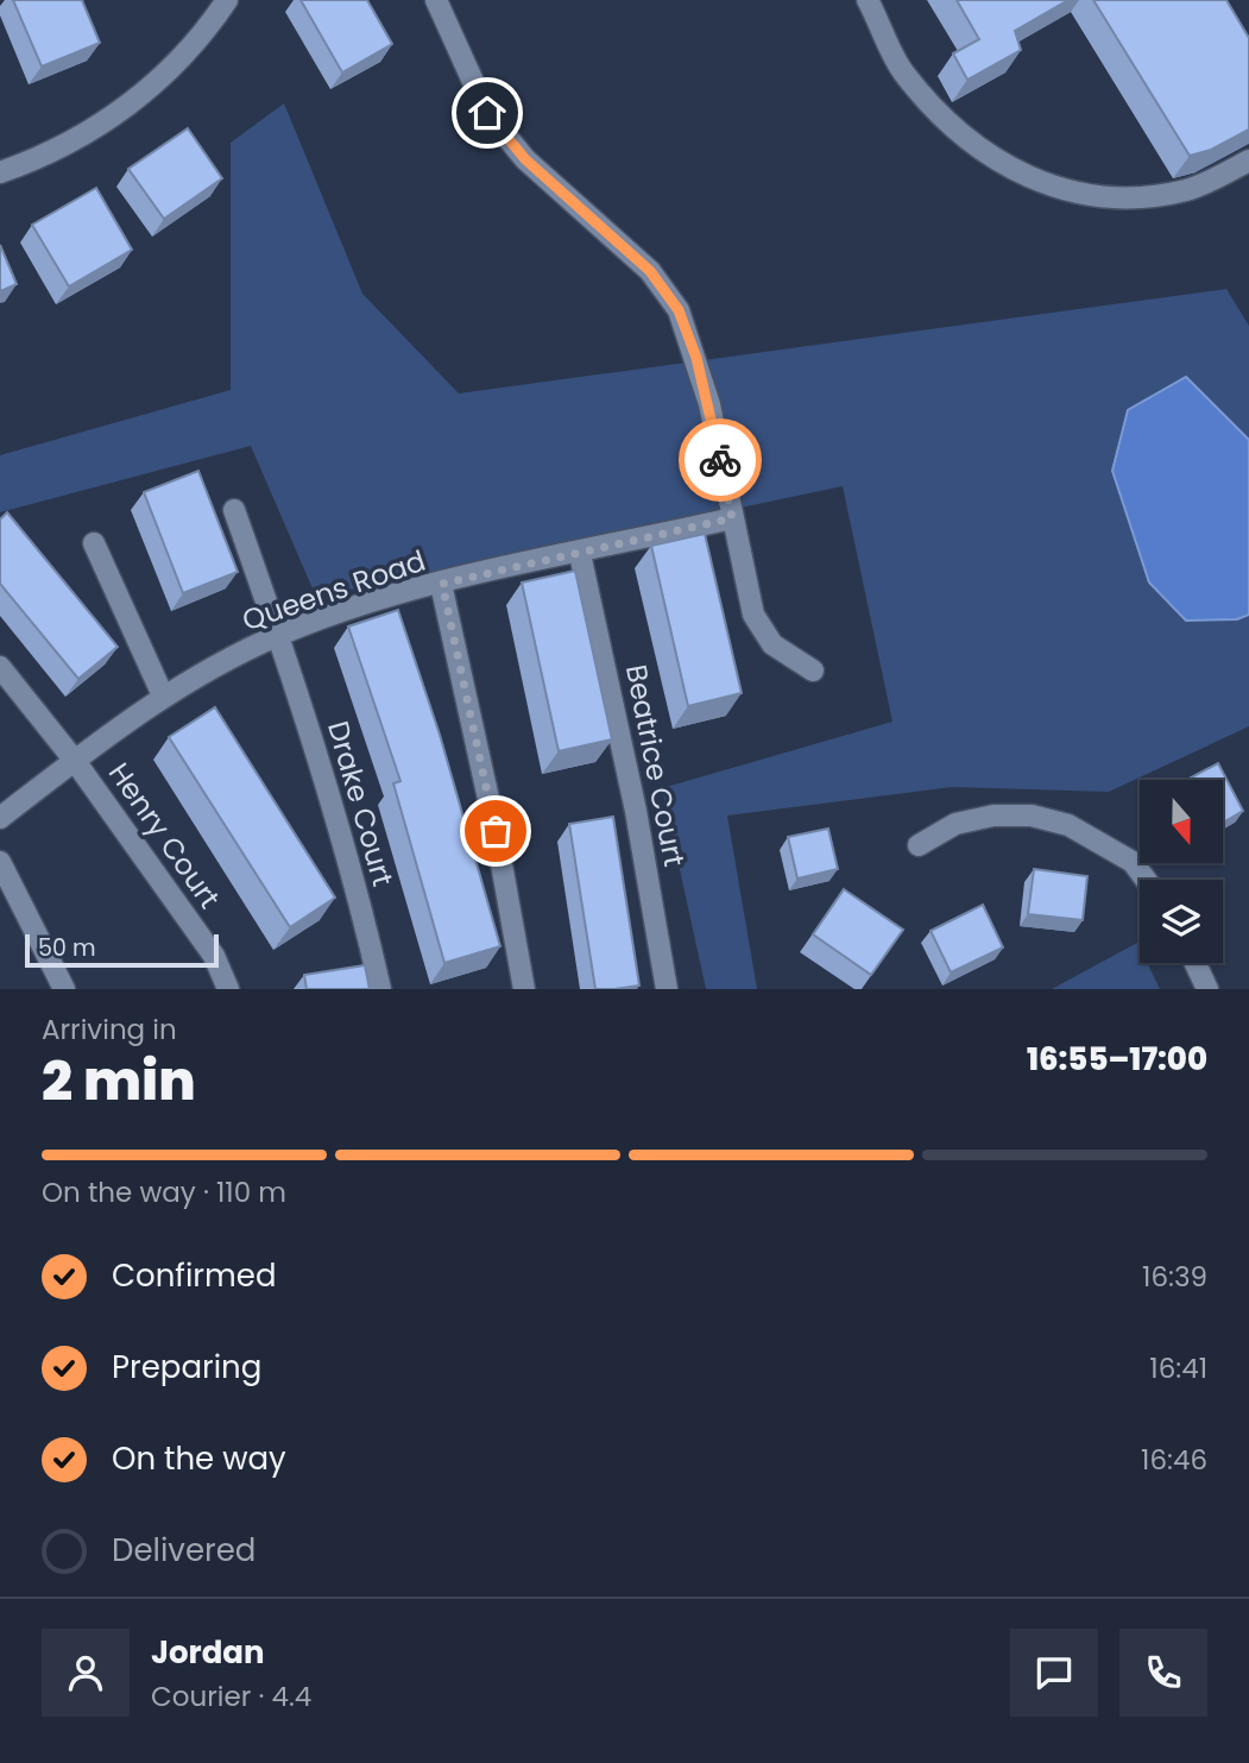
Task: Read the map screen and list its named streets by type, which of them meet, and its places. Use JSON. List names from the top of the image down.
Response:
{
  "streets": {
    "street": [
      "Queens Road",
      "Beatrice Court",
      "Drake Court",
      "Henry Court"
    ]
  },
  "crossings": [
    ["Queens Road", "Beatrice Court"],
    ["Queens Road", "Drake Court"],
    ["Queens Road", "Henry Court"]
  ],
  "scale_bar": "50 m",
  "north": "bottom",
  "page": {
    "scale": "50 m",
    "heading": ["2 min", "Arriving in", "16:55–17:00"],
    "panel": ["Jordan", "Courier · 4.4"],
    "bar": "On the way · 110 m",
    "list": [
      ["Confirmed", "16:39"],
      ["Preparing", "16:41"],
      ["On the way", "16:46"],
      "Delivered"
    ]
  }
}
